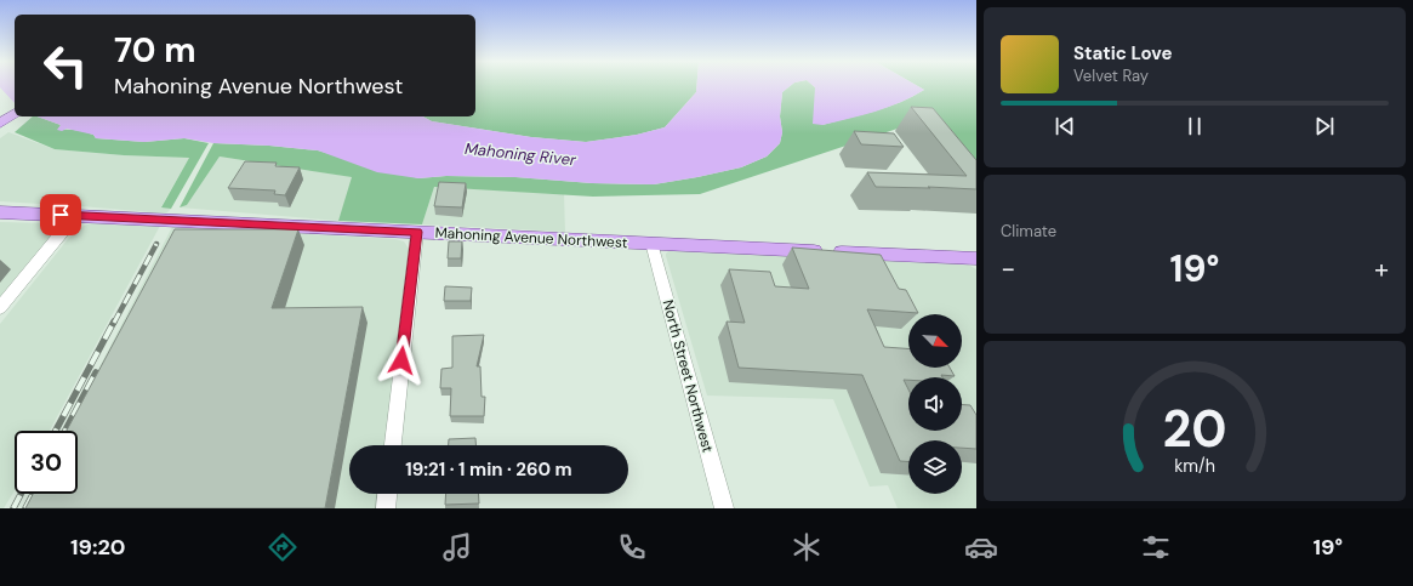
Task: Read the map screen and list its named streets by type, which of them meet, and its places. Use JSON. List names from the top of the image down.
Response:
{
  "streets": {
    "main road": ["Mahoning Avenue Northwest"],
    "street": ["North Street Northwest"]
  },
  "crossings": [
    ["Mahoning Avenue Northwest", "North Street Northwest"]
  ],
  "water": ["Mahoning River"],
  "north": "bottom right",
  "page": {
    "turn": ["70 m", "Mahoning Avenue Northwest"],
    "song": ["Static Love", "Velvet Ray"],
    "tile": "Climate",
    "heat": ["−", "19°", "+"],
    "limit": "30",
    "trip": "19:21 · 1 min · 260 m",
    "tabs": ["19:20", "19°"],
    "gauge": ["20", "km/h"]
  }
}
